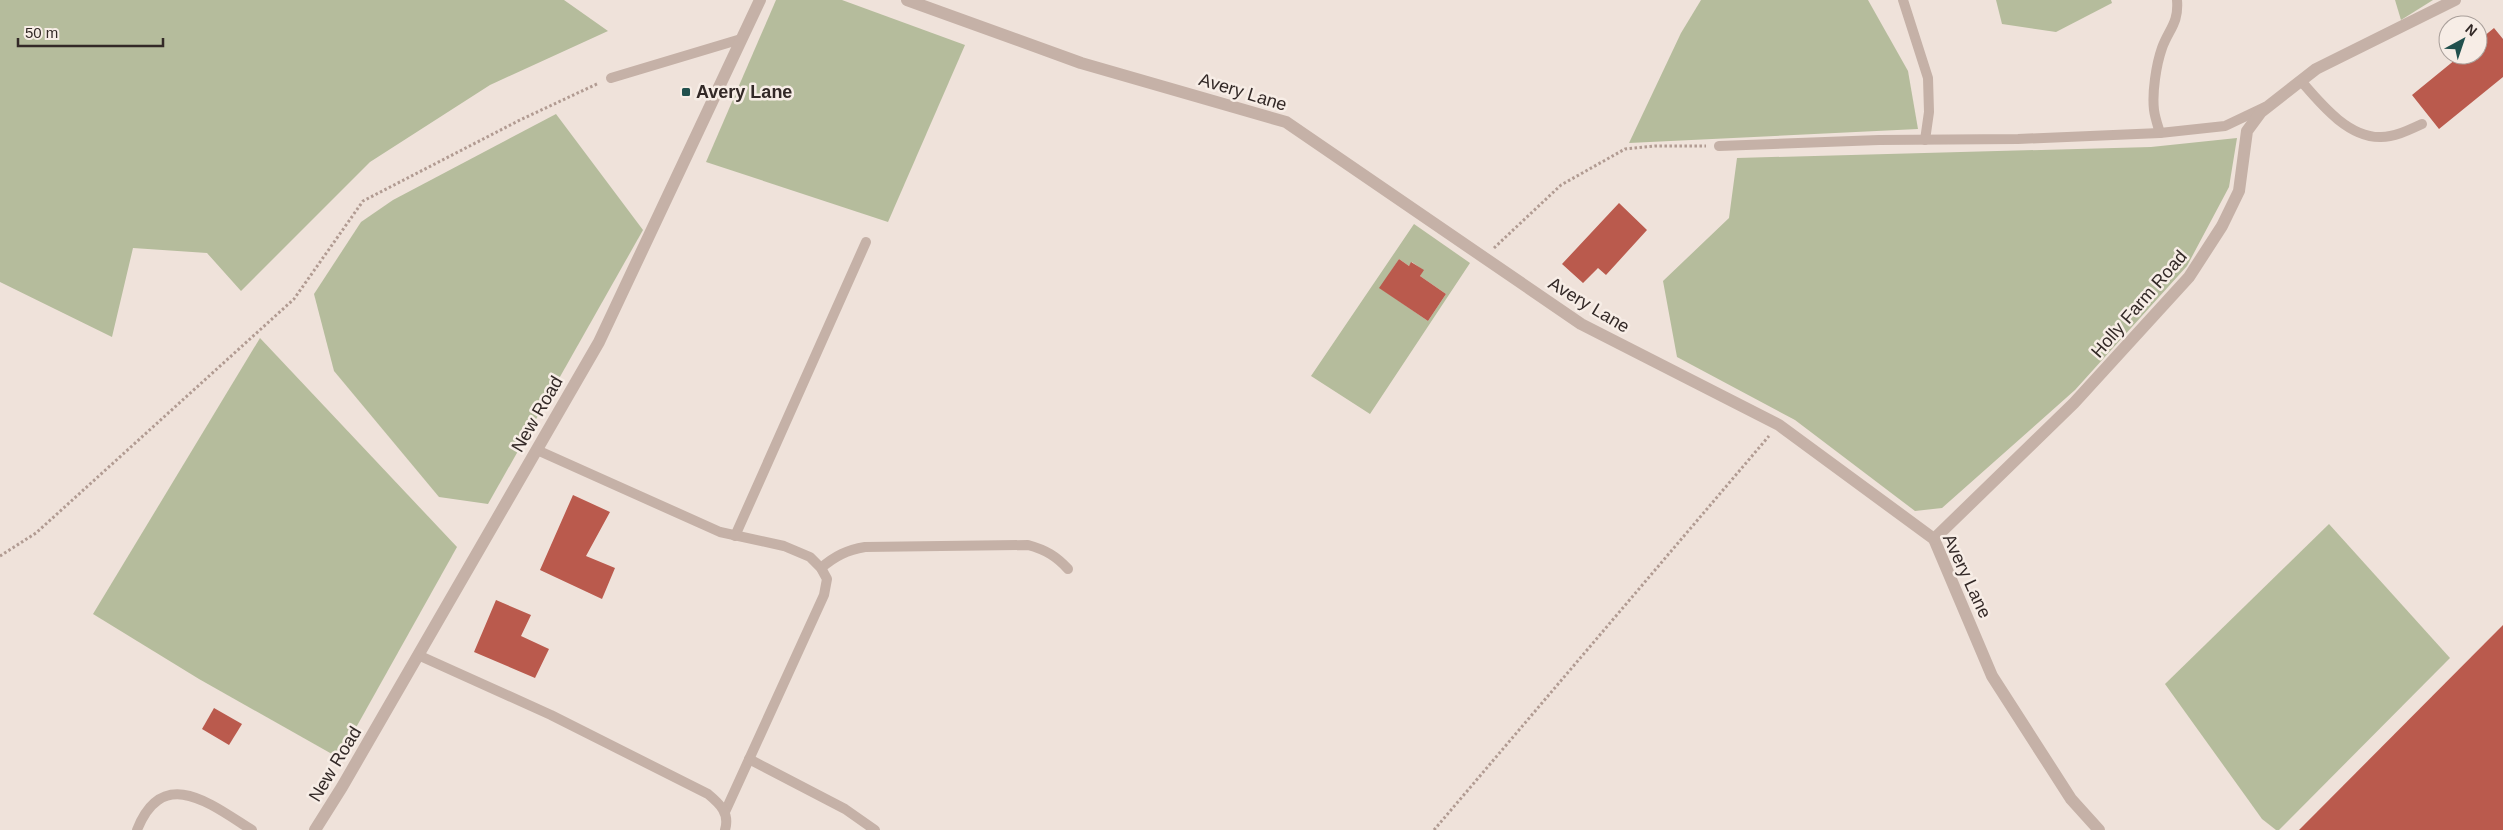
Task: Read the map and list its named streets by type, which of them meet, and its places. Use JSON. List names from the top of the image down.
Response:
{
  "streets": {
    "street": ["Avery Lane", "Holly Farm Road", "New Road"]
  },
  "crossings": [
    ["Avery Lane", "Holly Farm Road"]
  ],
  "places": {
    "transit": ["Avery Lane"]
  },
  "scale_bar": "50 m",
  "north": "top right"
}
